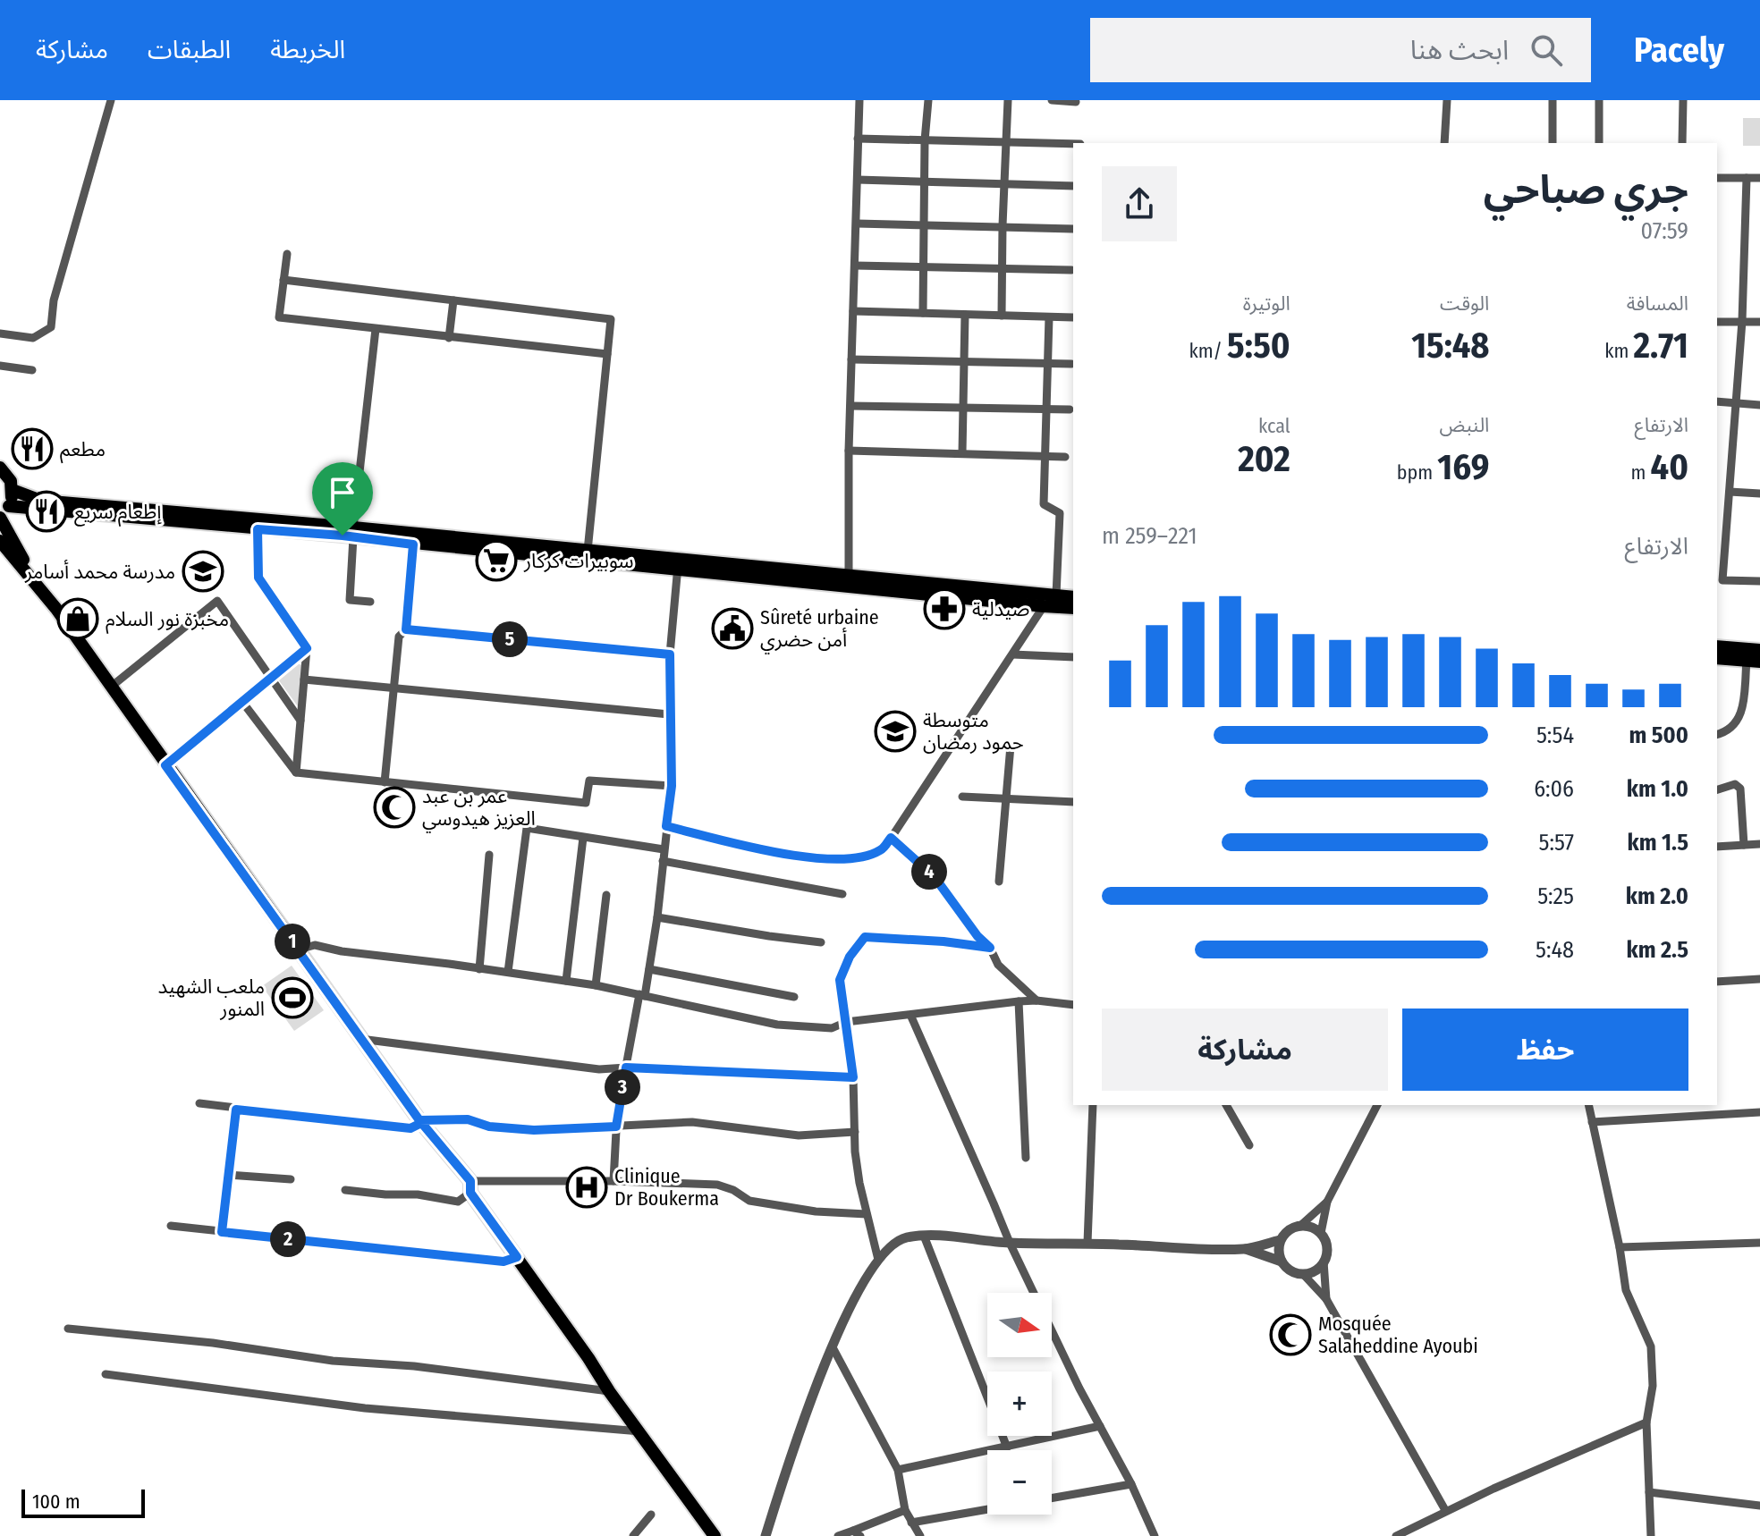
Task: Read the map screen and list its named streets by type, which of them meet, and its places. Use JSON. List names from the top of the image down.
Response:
{
  "places": {
    "restaurant": ["مطعم", "إطعام سريع"],
    "supermarket": ["سوبيرات كركار"],
    "school or university": ["مدرسة محمد أسامر", "متوسطة حمود رمضان"],
    "pharmacy": ["صيدلية"],
    "shop": ["مخبزة نور السلام"],
    "public building": ["Sûreté urbaine أمن حضري"],
    "mosque": ["عمر بن عبد العزيز هيدوسي", "Mosquée Salaheddine Ayoubi"],
    "sports": ["ملعب الشهيد المنور"],
    "hospital": ["Clinique Dr Boukerma"]
  },
  "scale_bar": "100 m",
  "north": "right",
  "page": {
    "header": "Pacely",
    "search": "ابحث هنا",
    "nav": ["الخريطة", "الطبقات", "مشاركة"],
    "heading": ["جري صباحي", "07:59"],
    "stats": [
      ["المسافة", "2.71 km"],
      ["الوقت", "15:48"],
      ["الوتيرة", "5:50 /km"],
      ["الارتفاع", "40 m"],
      ["النبض", "169 bpm"],
      ["kcal", "202"]
    ],
    "chart": ["الارتفاع", "221–259 m"],
    "pins": [
      "5",
      "4",
      "1",
      "3",
      "2"
    ],
    "list": [
      {
        "name": "500 m",
        "note": "5:54"
      },
      {
        "name": "1.0 km",
        "note": "6:06"
      },
      {
        "name": "1.5 km",
        "note": "5:57"
      },
      {
        "name": "2.0 km",
        "note": "5:25"
      },
      {
        "name": "2.5 km",
        "note": "5:48"
      }
    ],
    "buttons": ["حفظ", "مشاركة"],
    "map_buttons": ["+", "−"],
    "scale": "100 m"
  }
}
